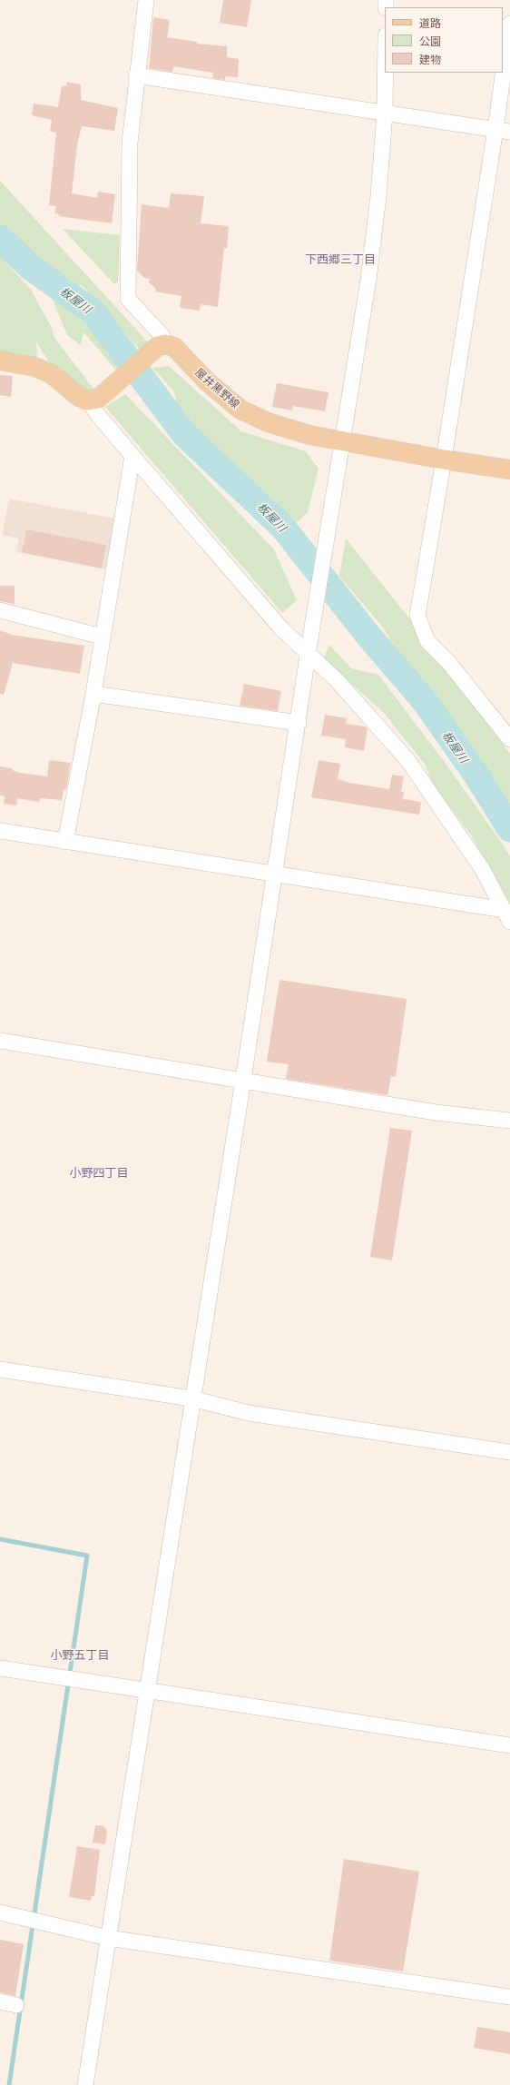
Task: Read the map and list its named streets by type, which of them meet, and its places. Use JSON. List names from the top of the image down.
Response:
{
  "streets": {
    "main road": ["屋井黒野線"]
  },
  "districts": ["下西郷三丁目", "小野四丁目", "小野五丁目"],
  "water": ["板屋川"],
  "legend": ["道路", "公園", "建物"]
}
